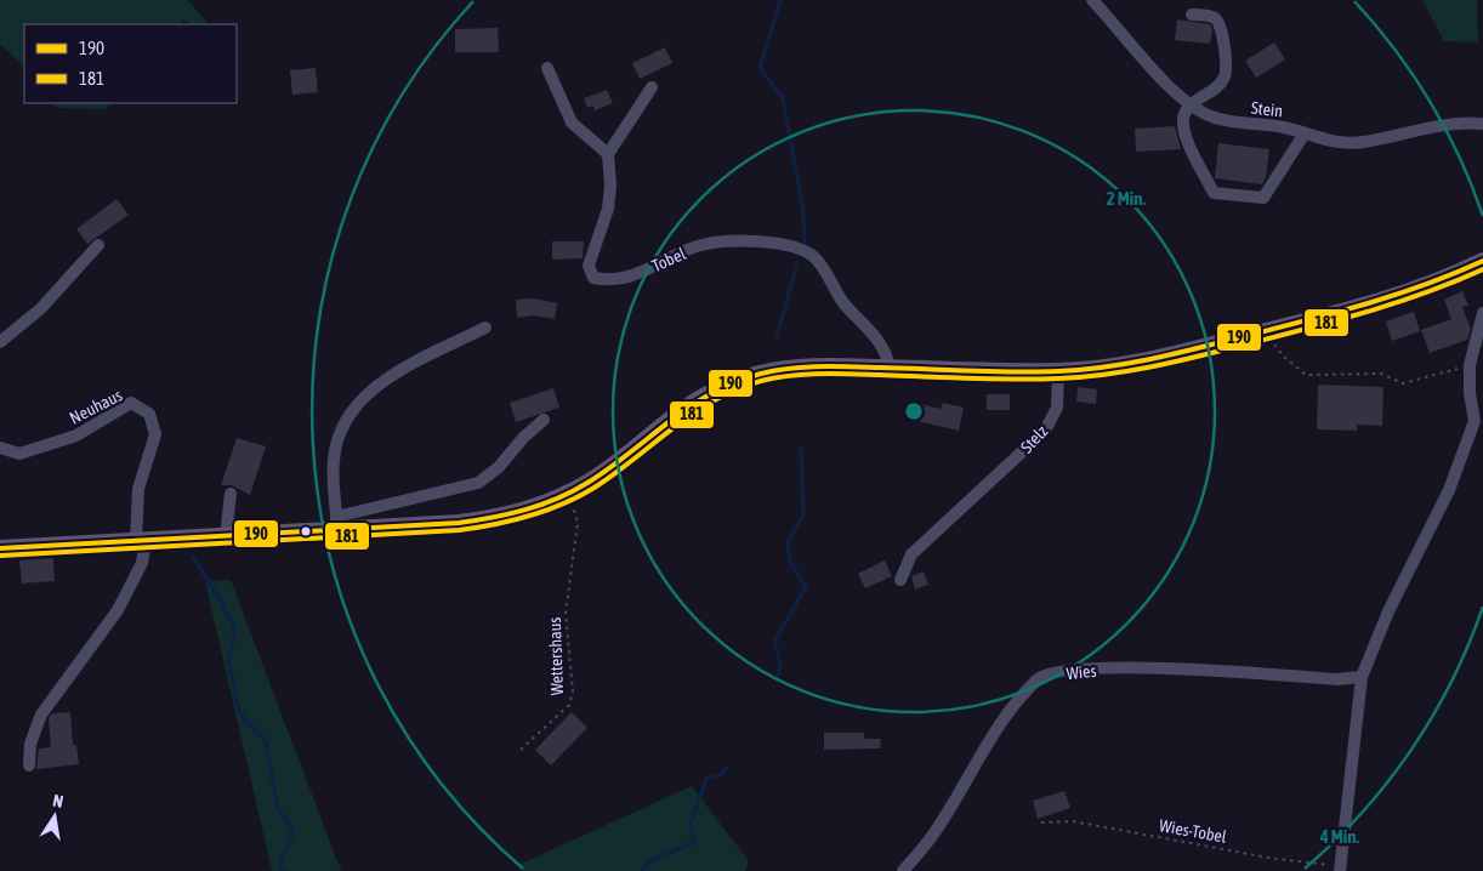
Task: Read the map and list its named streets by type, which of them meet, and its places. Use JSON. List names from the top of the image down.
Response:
{
  "streets": {
    "street": [
      "Stein",
      "Tobel",
      "Neuhaus",
      "Stelz",
      "Wies"
    ],
    "path": ["Wettershaus", "Wies-Tobel"]
  },
  "lines": ["transit line 190", "transit line 181"],
  "legend": ["190", "181"],
  "north": "top",
  "rings": ["2 Min.", "4 Min."]
}
